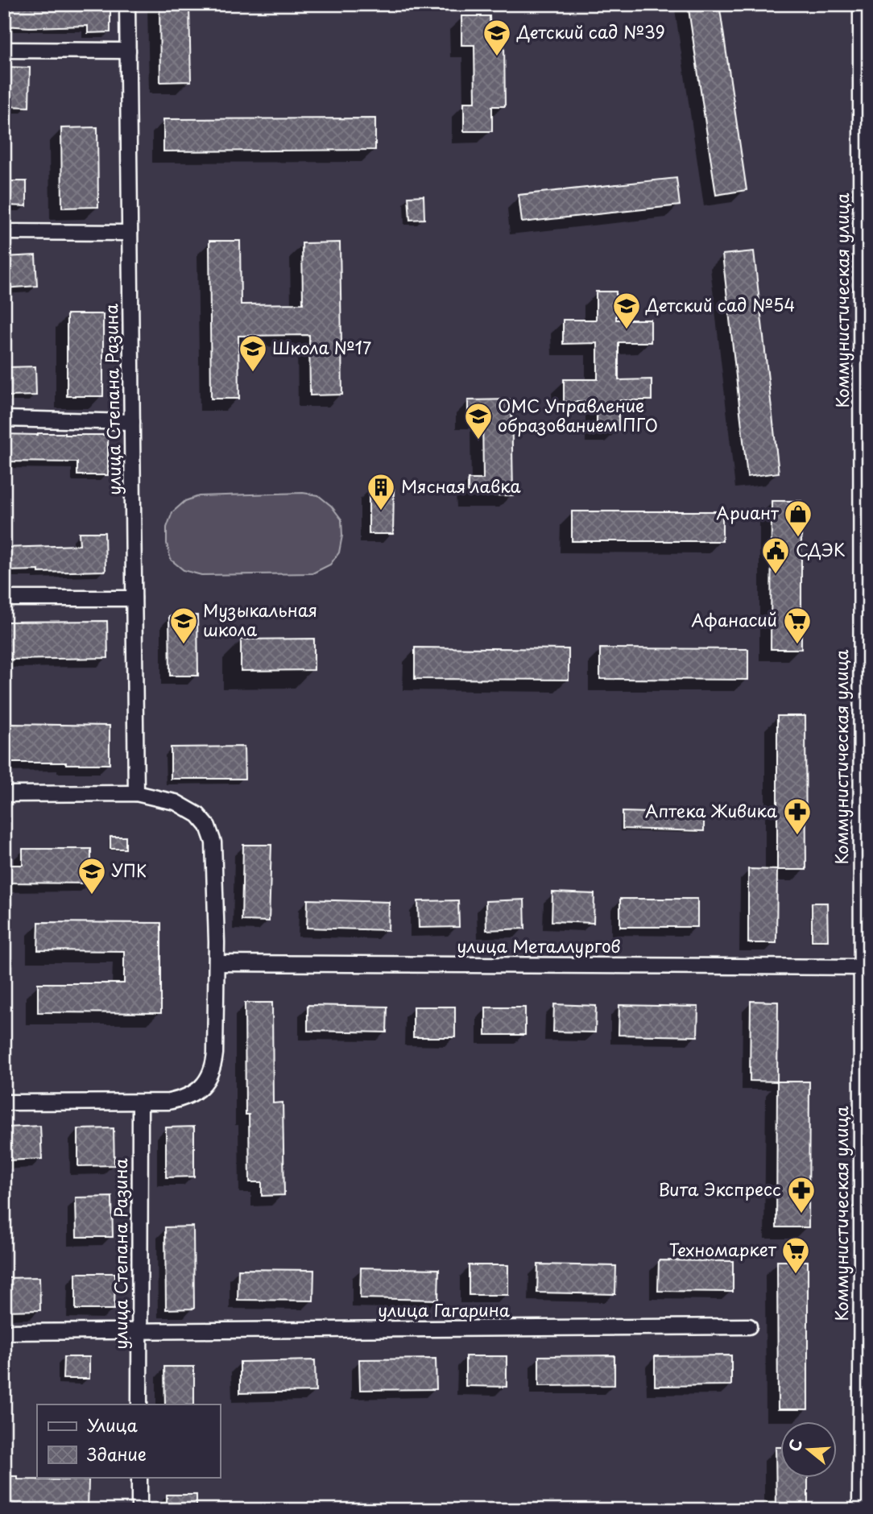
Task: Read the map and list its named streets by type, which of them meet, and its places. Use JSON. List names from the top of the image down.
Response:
{
  "streets": {
    "street": [
      "Коммунистическая улица",
      "улица Степана Разина",
      "улица Металлургов",
      "улица Гагарина"
    ]
  },
  "crossings": [
    ["Коммунистическая улица", "улица Металлургов"],
    ["улица Степана Разина", "улица Гагарина"]
  ],
  "places": {
    "school or university": [
      "Детский сад №39",
      "Детский сад №54",
      "Школа №17",
      "ОМС Управление образованием ПГО",
      "Музыкальная школа",
      "УПК"
    ],
    "building": ["Мясная лавка"],
    "shop": ["Ариант"],
    "public building": ["СДЭК"],
    "supermarket": ["Афанасий", "Техномаркет"],
    "pharmacy": ["Аптека Живика", "Вита Экспресс"]
  },
  "legend": ["Улица", "Здание"],
  "north": "left"
}
